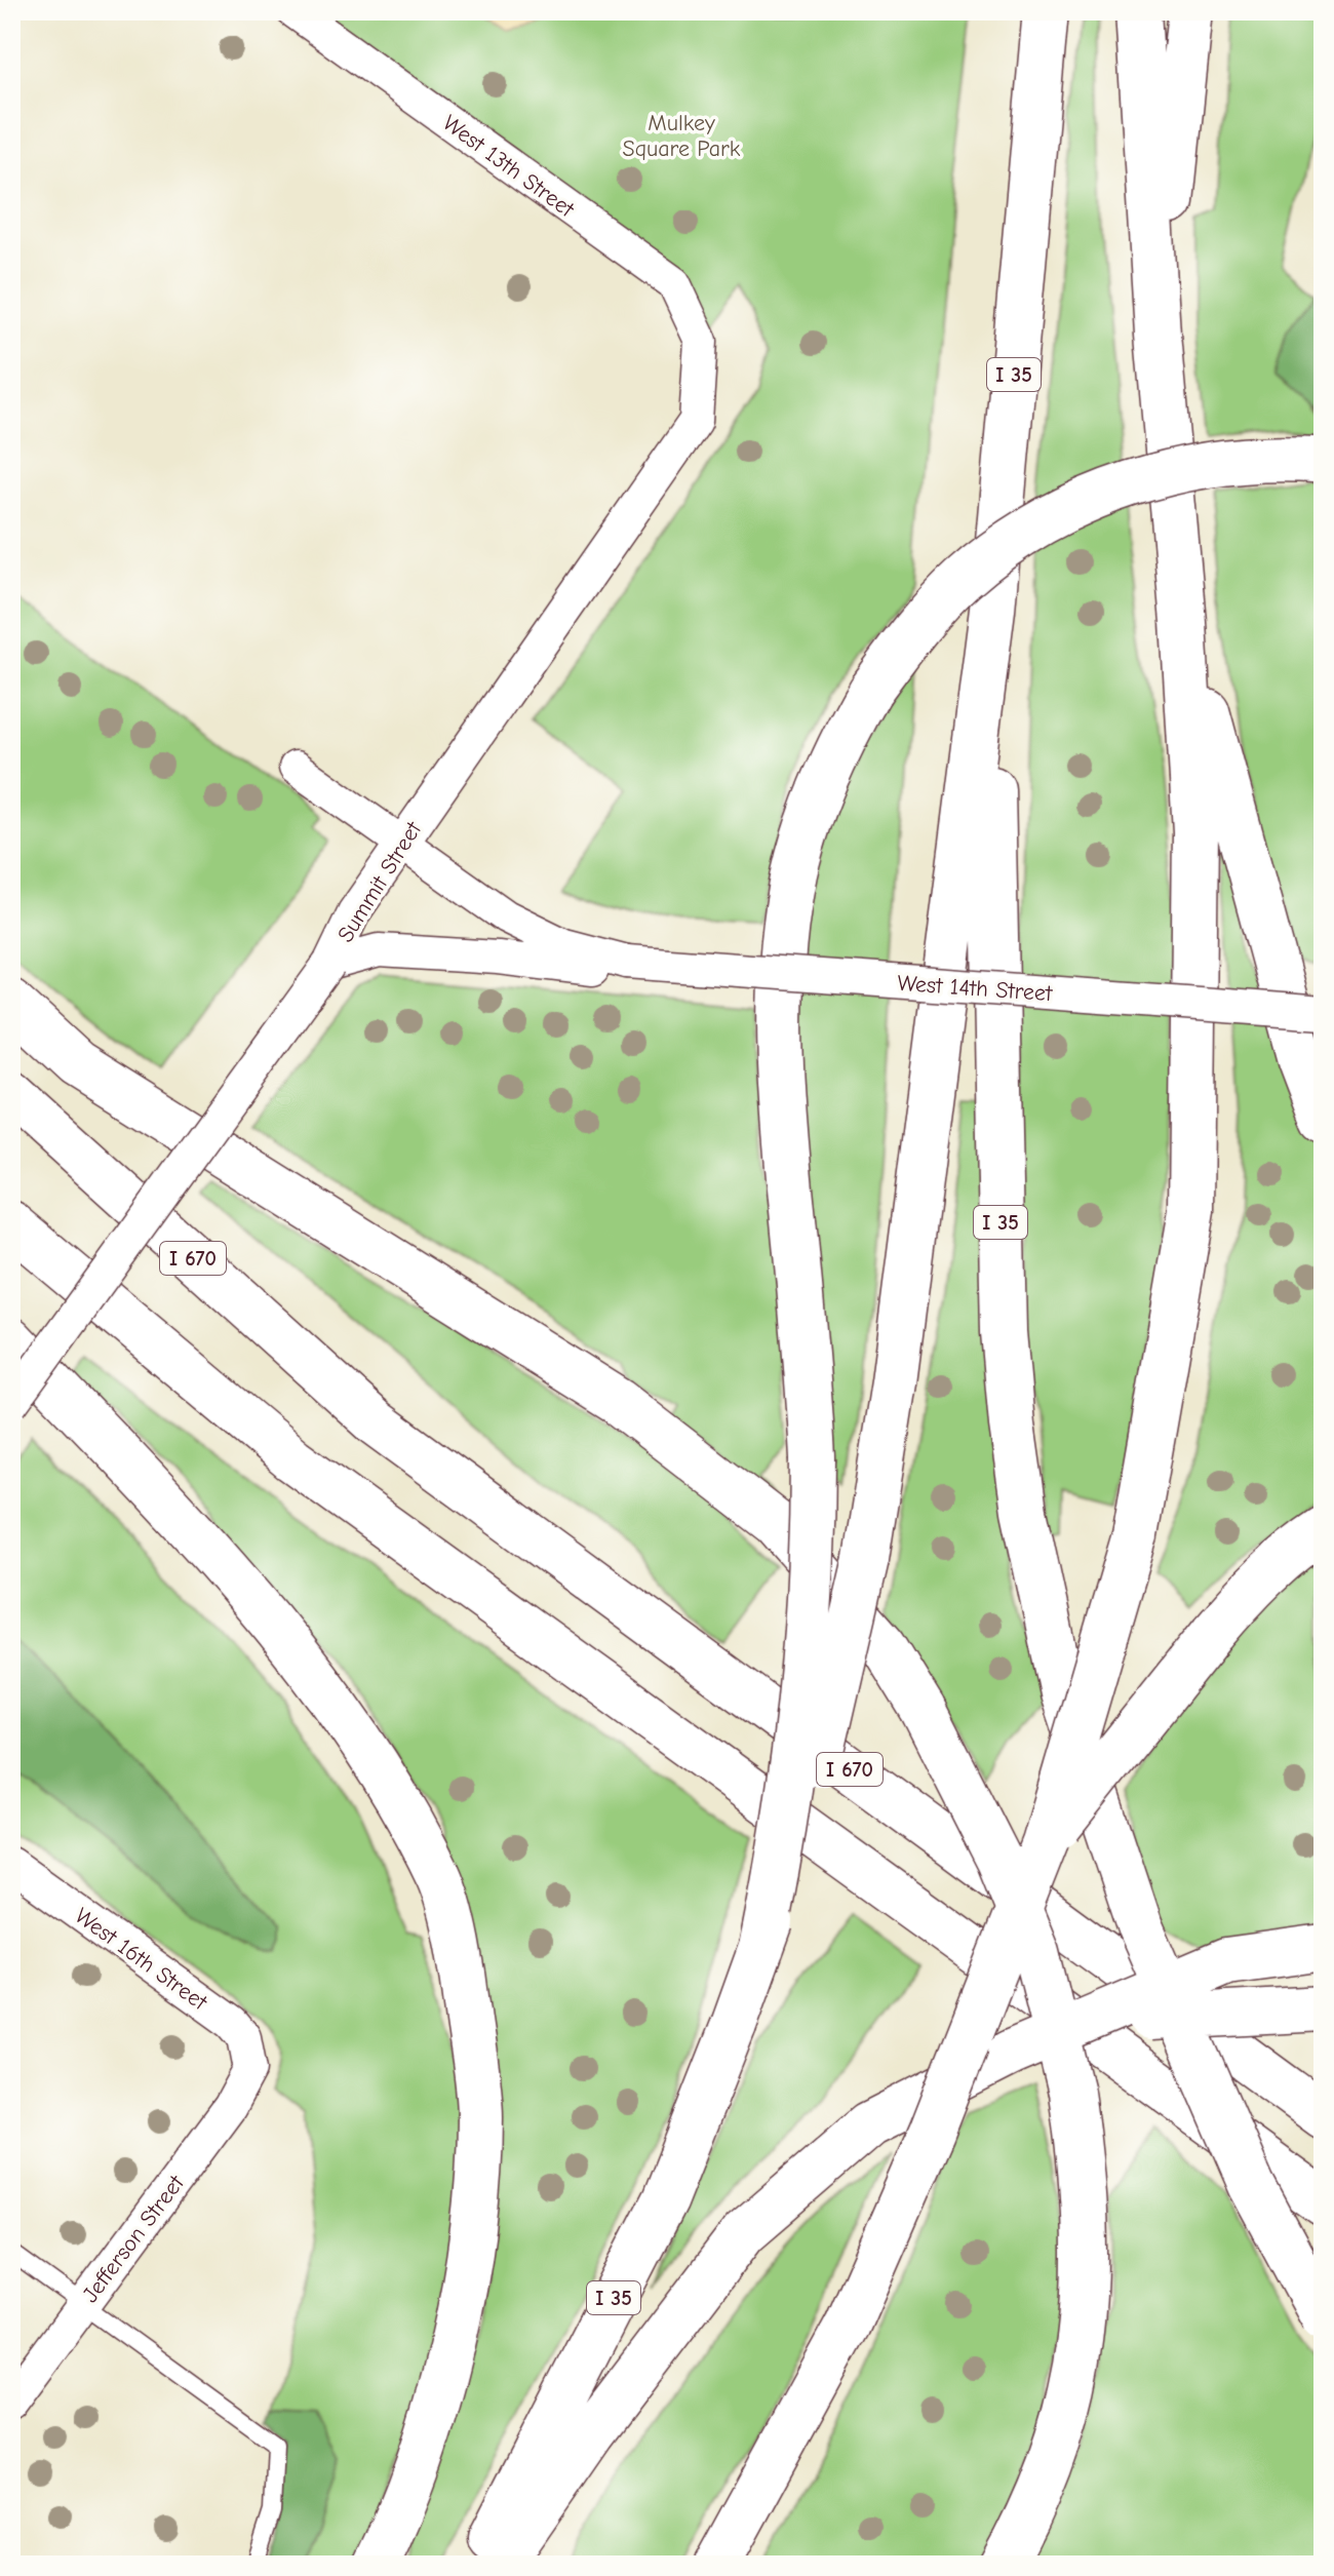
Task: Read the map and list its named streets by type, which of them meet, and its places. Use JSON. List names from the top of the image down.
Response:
{
  "streets": {
    "highway": ["I 35", "I 670"],
    "street": [
      "West 13th Street",
      "Summit Street",
      "West 14th Street",
      "West 16th Street",
      "Jefferson Street"
    ]
  },
  "crossings": [
    ["West 13th Street", "Summit Street"],
    ["Summit Street", "West 14th Street"],
    ["West 16th Street", "Jefferson Street"]
  ],
  "parks": ["Mulkey Square Park"]
}
